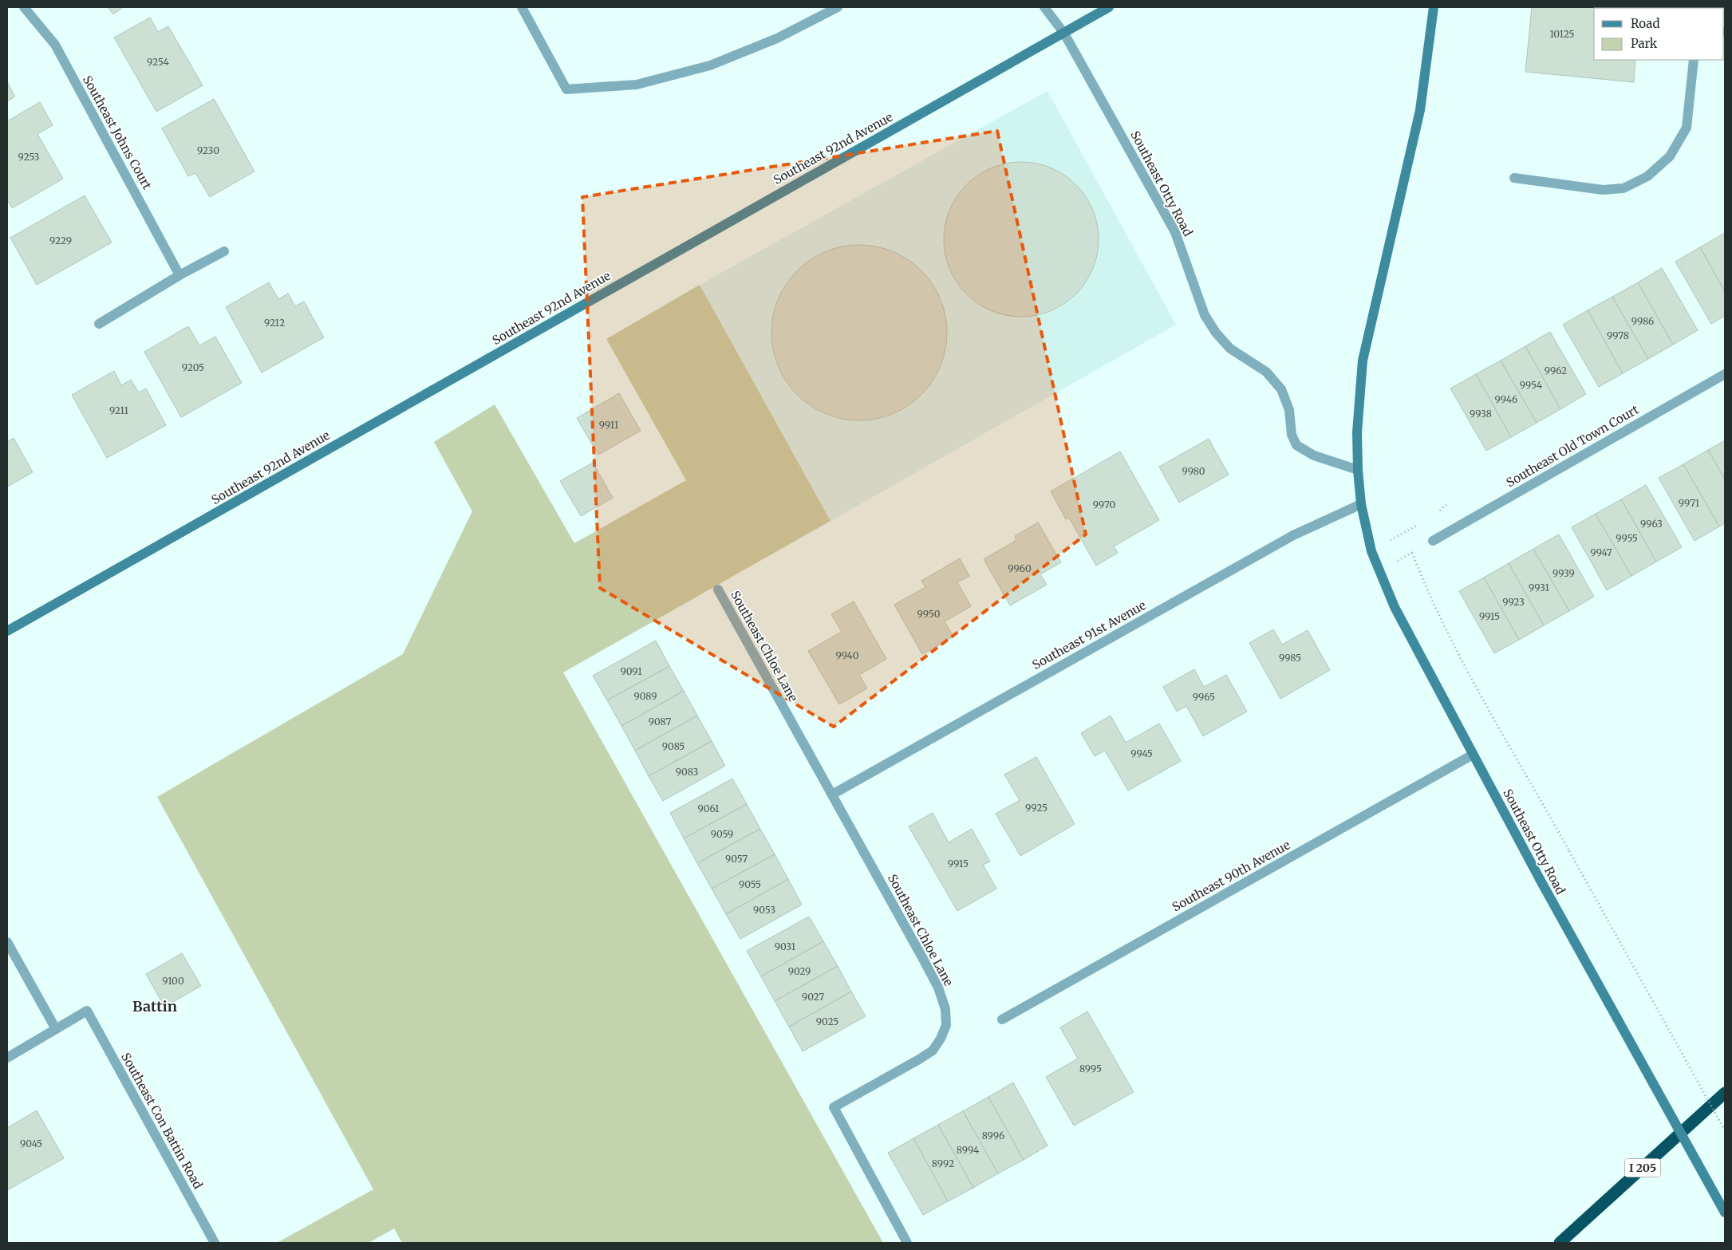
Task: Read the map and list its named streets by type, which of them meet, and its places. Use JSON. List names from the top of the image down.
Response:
{
  "streets": {
    "highway": ["I 205"],
    "street": [
      "Southeast Johns Court",
      "Southeast 92nd Avenue",
      "Southeast Otty Road",
      "Southeast Old Town Court",
      "Southeast 91st Avenue",
      "Southeast Chloe Lane",
      "Southeast 90th Avenue",
      "Southeast Con Battin Road"
    ]
  },
  "crossings": [
    ["Southeast 92nd Avenue", "Southeast Otty Road"],
    ["Southeast Otty Road", "Southeast 91st Avenue"],
    ["Southeast Otty Road", "Southeast 90th Avenue"],
    ["Southeast 91st Avenue", "Southeast Chloe Lane"]
  ],
  "districts": ["Battin"],
  "house_numbers": [
    "10125",
    "9254",
    "9230",
    "9253",
    "9229",
    "9986",
    "9212",
    "9978",
    "9205",
    "9962",
    "9954",
    "9946",
    "9211",
    "9938",
    "9911",
    "9980",
    "9971",
    "9970",
    "9963",
    "9955",
    "9947",
    "9960",
    "9939",
    "9931",
    "9923",
    "9950",
    "9915",
    "9940",
    "9985",
    "9091",
    "9089",
    "9965",
    "9087",
    "9085",
    "9945",
    "9083",
    "9925",
    "9061",
    "9059",
    "9057",
    "9915",
    "9055",
    "9053",
    "9031",
    "9029",
    "9100",
    "9027",
    "9025",
    "8995",
    "8996",
    "9045",
    "8994",
    "8992"
  ],
  "legend": ["Road", "Park"]
}
